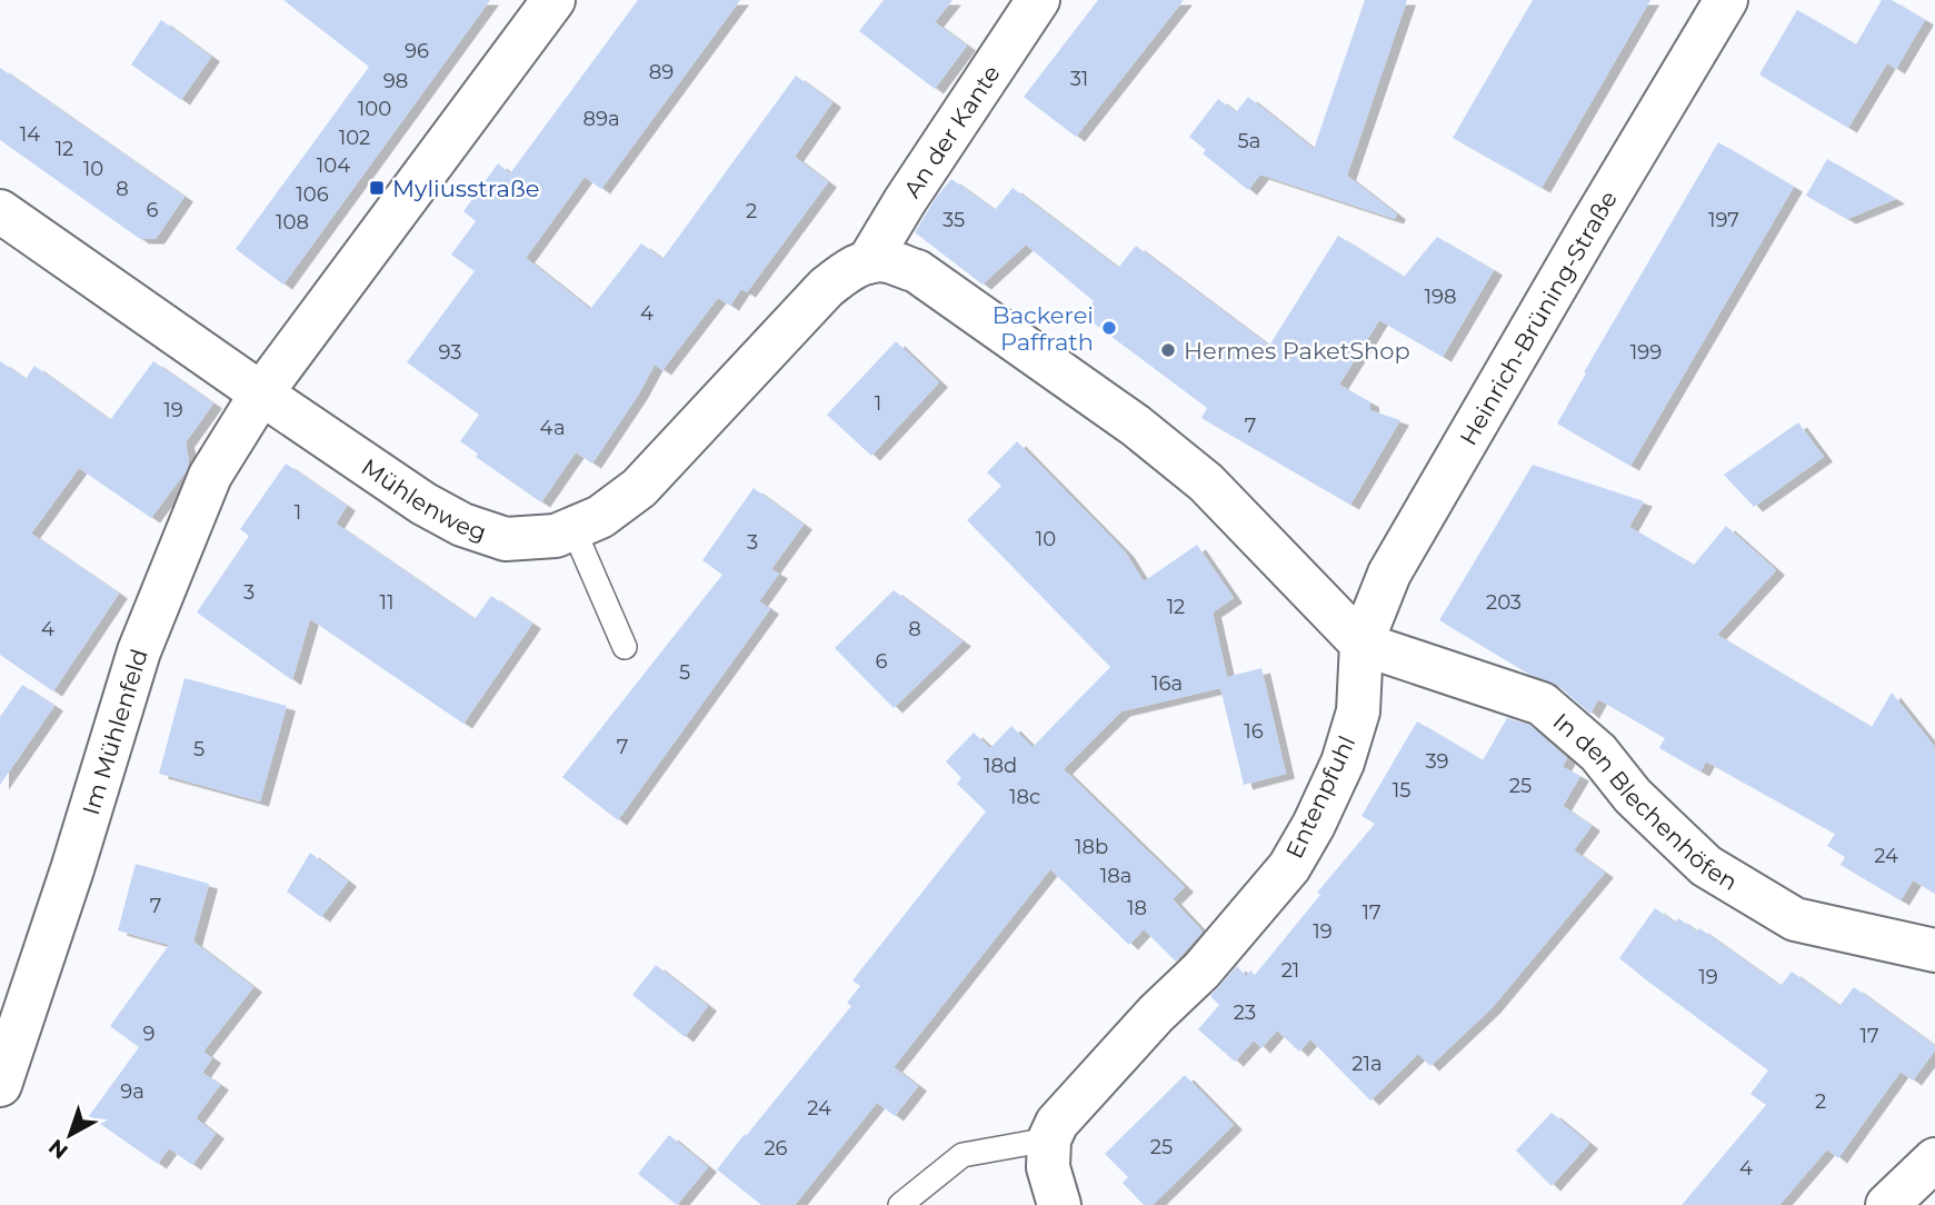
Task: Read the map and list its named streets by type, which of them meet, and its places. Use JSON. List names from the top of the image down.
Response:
{
  "streets": {
    "street": [
      "An der Kante",
      "Heinrich-Brüning-Straße",
      "Mühlenweg",
      "Im Mühlenfeld",
      "Entenpfuhl",
      "In den Blechenhöfen"
    ]
  },
  "crossings": [
    ["An der Kante", "Mühlenweg"],
    ["Heinrich-Brüning-Straße", "Entenpfuhl"],
    ["Heinrich-Brüning-Straße", "In den Blechenhöfen"],
    ["Mühlenweg", "Im Mühlenfeld"],
    ["Entenpfuhl", "In den Blechenhöfen"]
  ],
  "places": {
    "transit": ["Myliusstraße"],
    "other": ["Backerei Paffrath", "Hermes PaketShop"]
  },
  "house_numbers": [
    "96",
    "89",
    "31",
    "98",
    "100",
    "89a",
    "14",
    "102",
    "5a",
    "12",
    "104",
    "10",
    "8",
    "106",
    "6",
    "2",
    "35",
    "197",
    "108",
    "198",
    "4",
    "93",
    "199",
    "1",
    "19",
    "7",
    "4a",
    "1",
    "10",
    "3",
    "3",
    "11",
    "203",
    "12",
    "4",
    "8",
    "6",
    "5",
    "16a",
    "16",
    "7",
    "5",
    "39",
    "18d",
    "25",
    "15",
    "18c",
    "18b",
    "24",
    "18a",
    "7",
    "18",
    "17",
    "19",
    "21",
    "19",
    "23",
    "9",
    "17",
    "21a",
    "9a",
    "2",
    "24",
    "25",
    "26",
    "4"
  ],
  "north": "bottom left"
}
